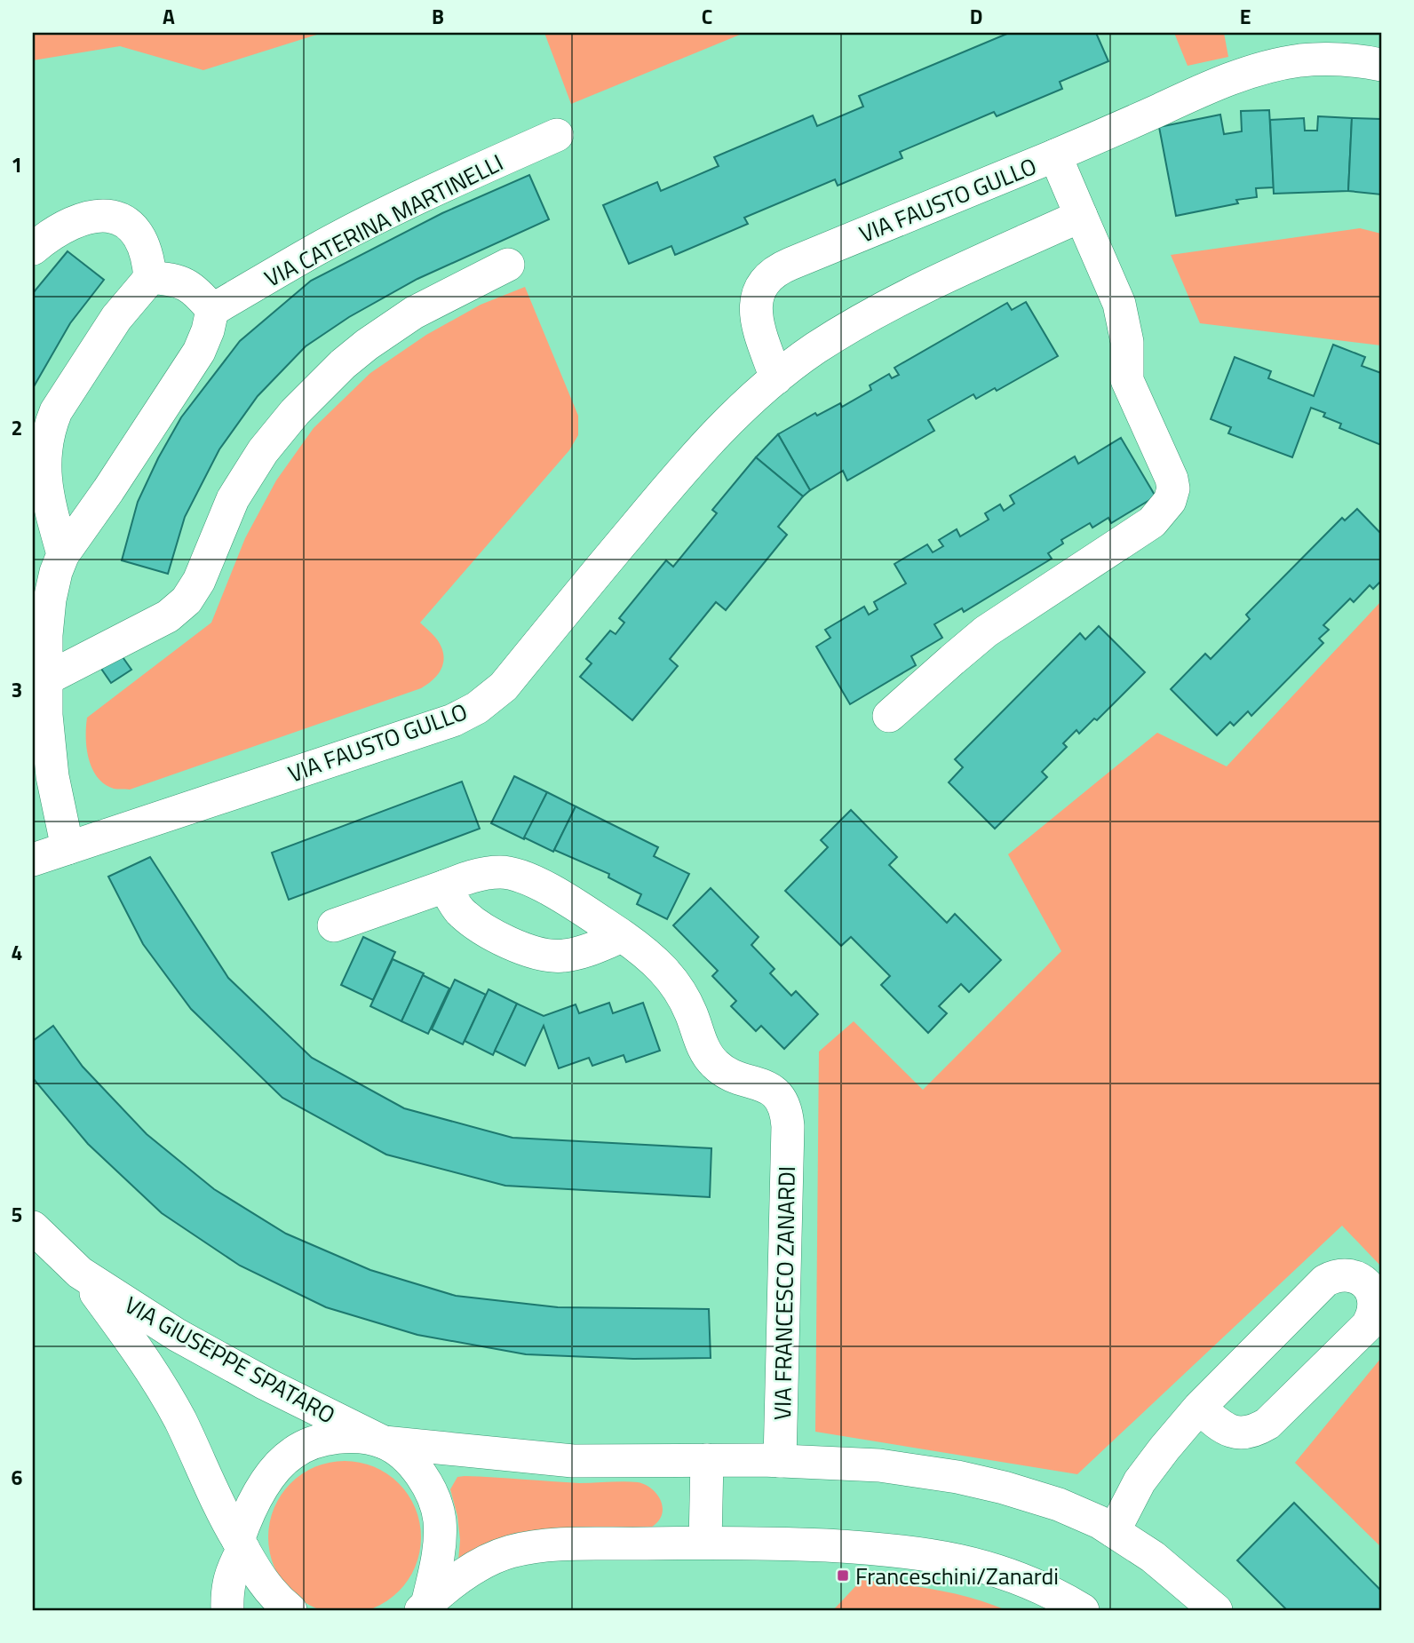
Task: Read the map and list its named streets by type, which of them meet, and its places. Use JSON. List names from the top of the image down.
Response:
{
  "streets": {
    "street": [
      "VIA FAUSTO GULLO",
      "VIA CATERINA MARTINELLI",
      "VIA FRANCESCO ZANARDI",
      "VIA GIUSEPPE SPATARO"
    ]
  },
  "places": {
    "transit": ["Franceschini/Zanardi"]
  },
  "grid": {
    "columns": [
      "A",
      "B",
      "C",
      "D",
      "E"
    ],
    "rows": [
      "1",
      "2",
      "3",
      "4",
      "5",
      "6"
    ]
  }
}
